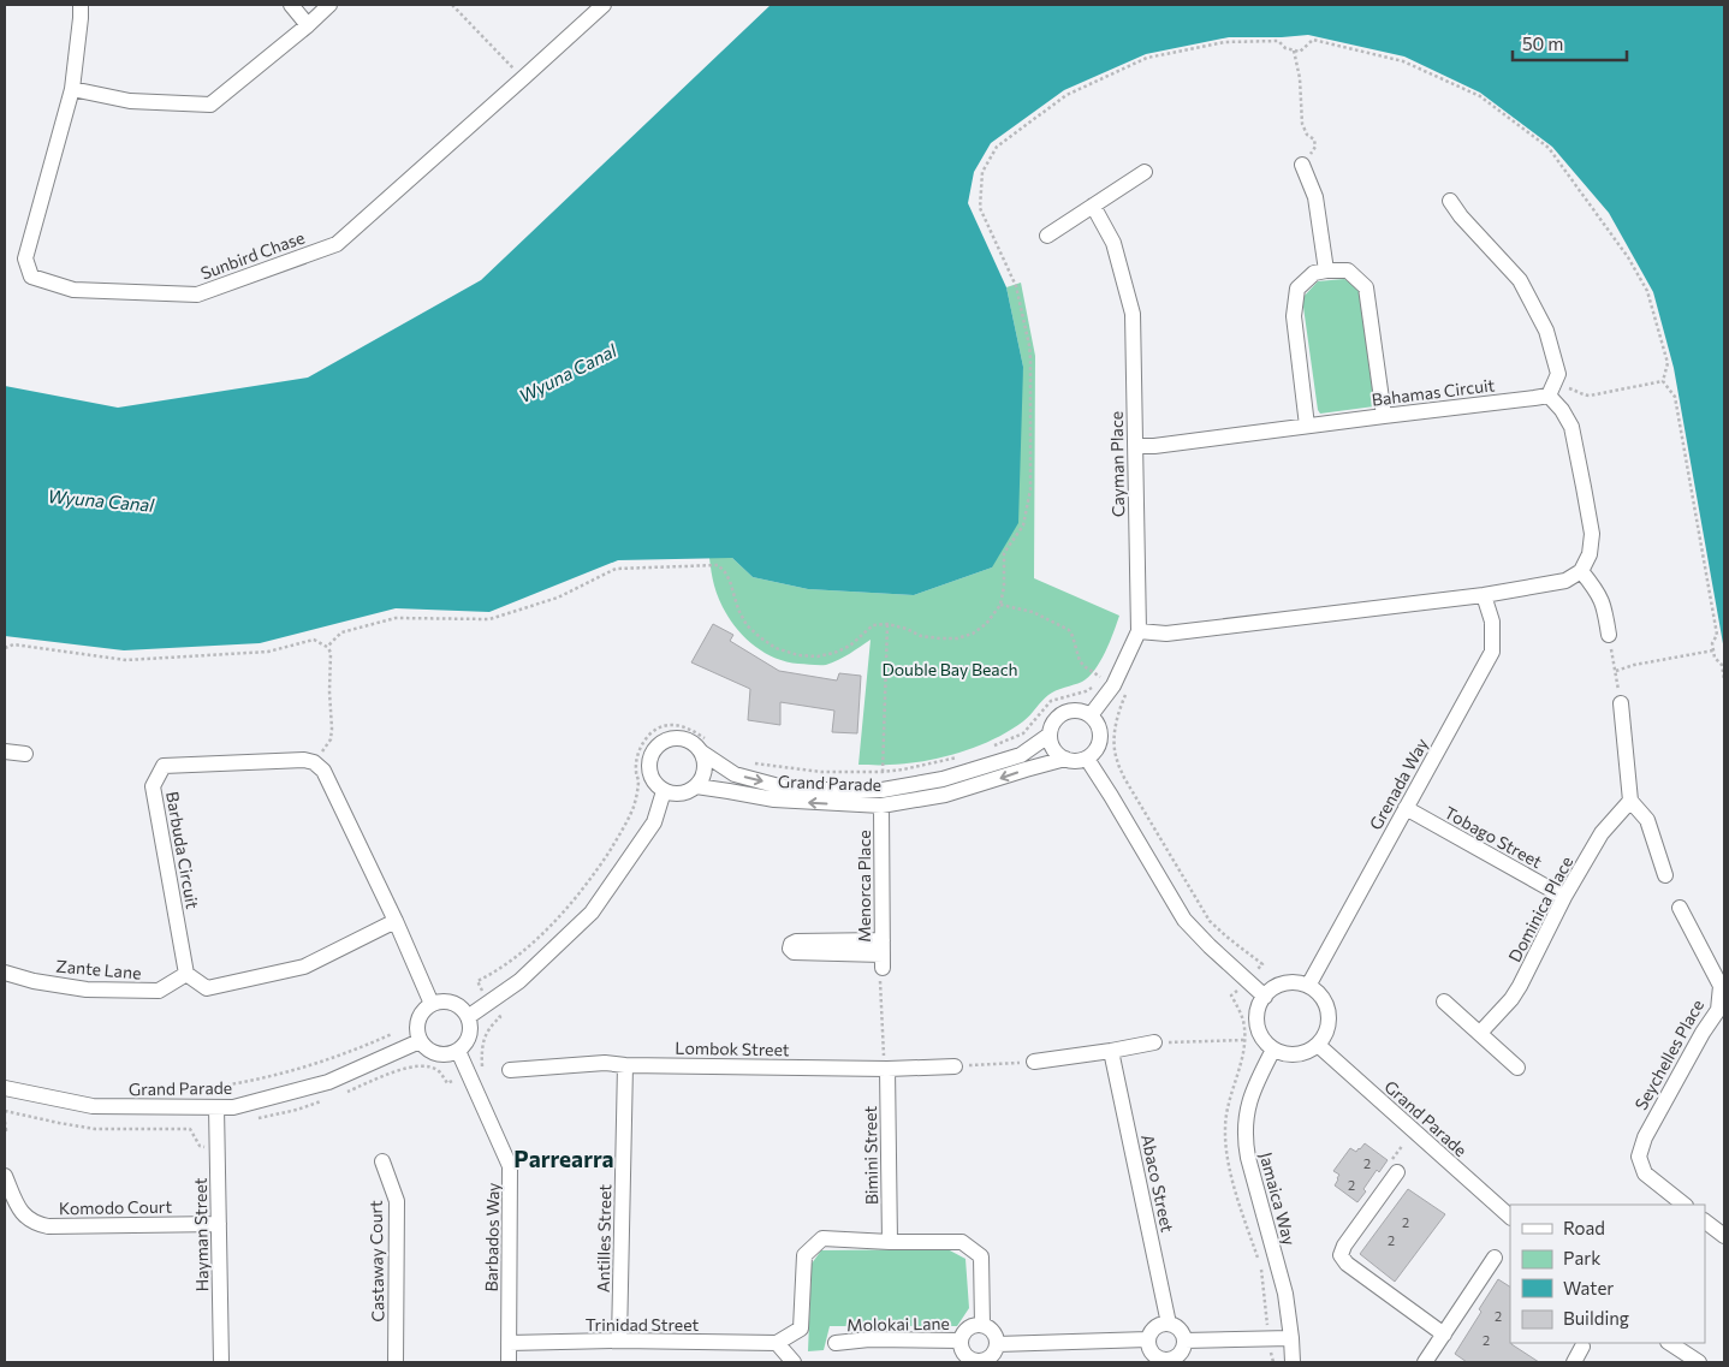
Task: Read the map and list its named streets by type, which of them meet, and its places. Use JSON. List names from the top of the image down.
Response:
{
  "streets": {
    "street": [
      "Sunbird Chase",
      "Bahamas Circuit",
      "Cayman Place",
      "Grand Parade",
      "Grenada Way",
      "Tobago Street",
      "Barbuda Circuit",
      "Menorca Place",
      "Dominica Place",
      "Zante Lane",
      "Lombok Street",
      "Seychelles Place",
      "Bimini Street",
      "Abaco Street",
      "Jamaica Way",
      "Komodo Court",
      "Hayman Street",
      "Barbados Way",
      "Antilles Street",
      "Castaway Court",
      "Trinidad Street",
      "Molokai Lane"
    ]
  },
  "crossings": [
    ["Bahamas Circuit", "Cayman Place"],
    ["Cayman Place", "Grand Parade"],
    ["Grand Parade", "Grenada Way"],
    ["Grand Parade", "Menorca Place"],
    ["Grand Parade", "Jamaica Way"],
    ["Grand Parade", "Hayman Street"],
    ["Grand Parade", "Barbados Way"],
    ["Grenada Way", "Tobago Street"],
    ["Grenada Way", "Jamaica Way"],
    ["Tobago Street", "Dominica Place"],
    ["Barbuda Circuit", "Zante Lane"],
    ["Lombok Street", "Bimini Street"],
    ["Lombok Street", "Antilles Street"],
    ["Komodo Court", "Hayman Street"],
    ["Barbados Way", "Trinidad Street"],
    ["Antilles Street", "Trinidad Street"]
  ],
  "districts": ["Parrearra"],
  "water": ["Wyuna Canal"],
  "parks": ["Double Bay Beach"],
  "house_numbers": [
    "2",
    "2",
    "2",
    "2",
    "2",
    "2"
  ],
  "legend": [
    "Road",
    "Park",
    "Water",
    "Building"
  ],
  "scale_bar": "50 m"
}
